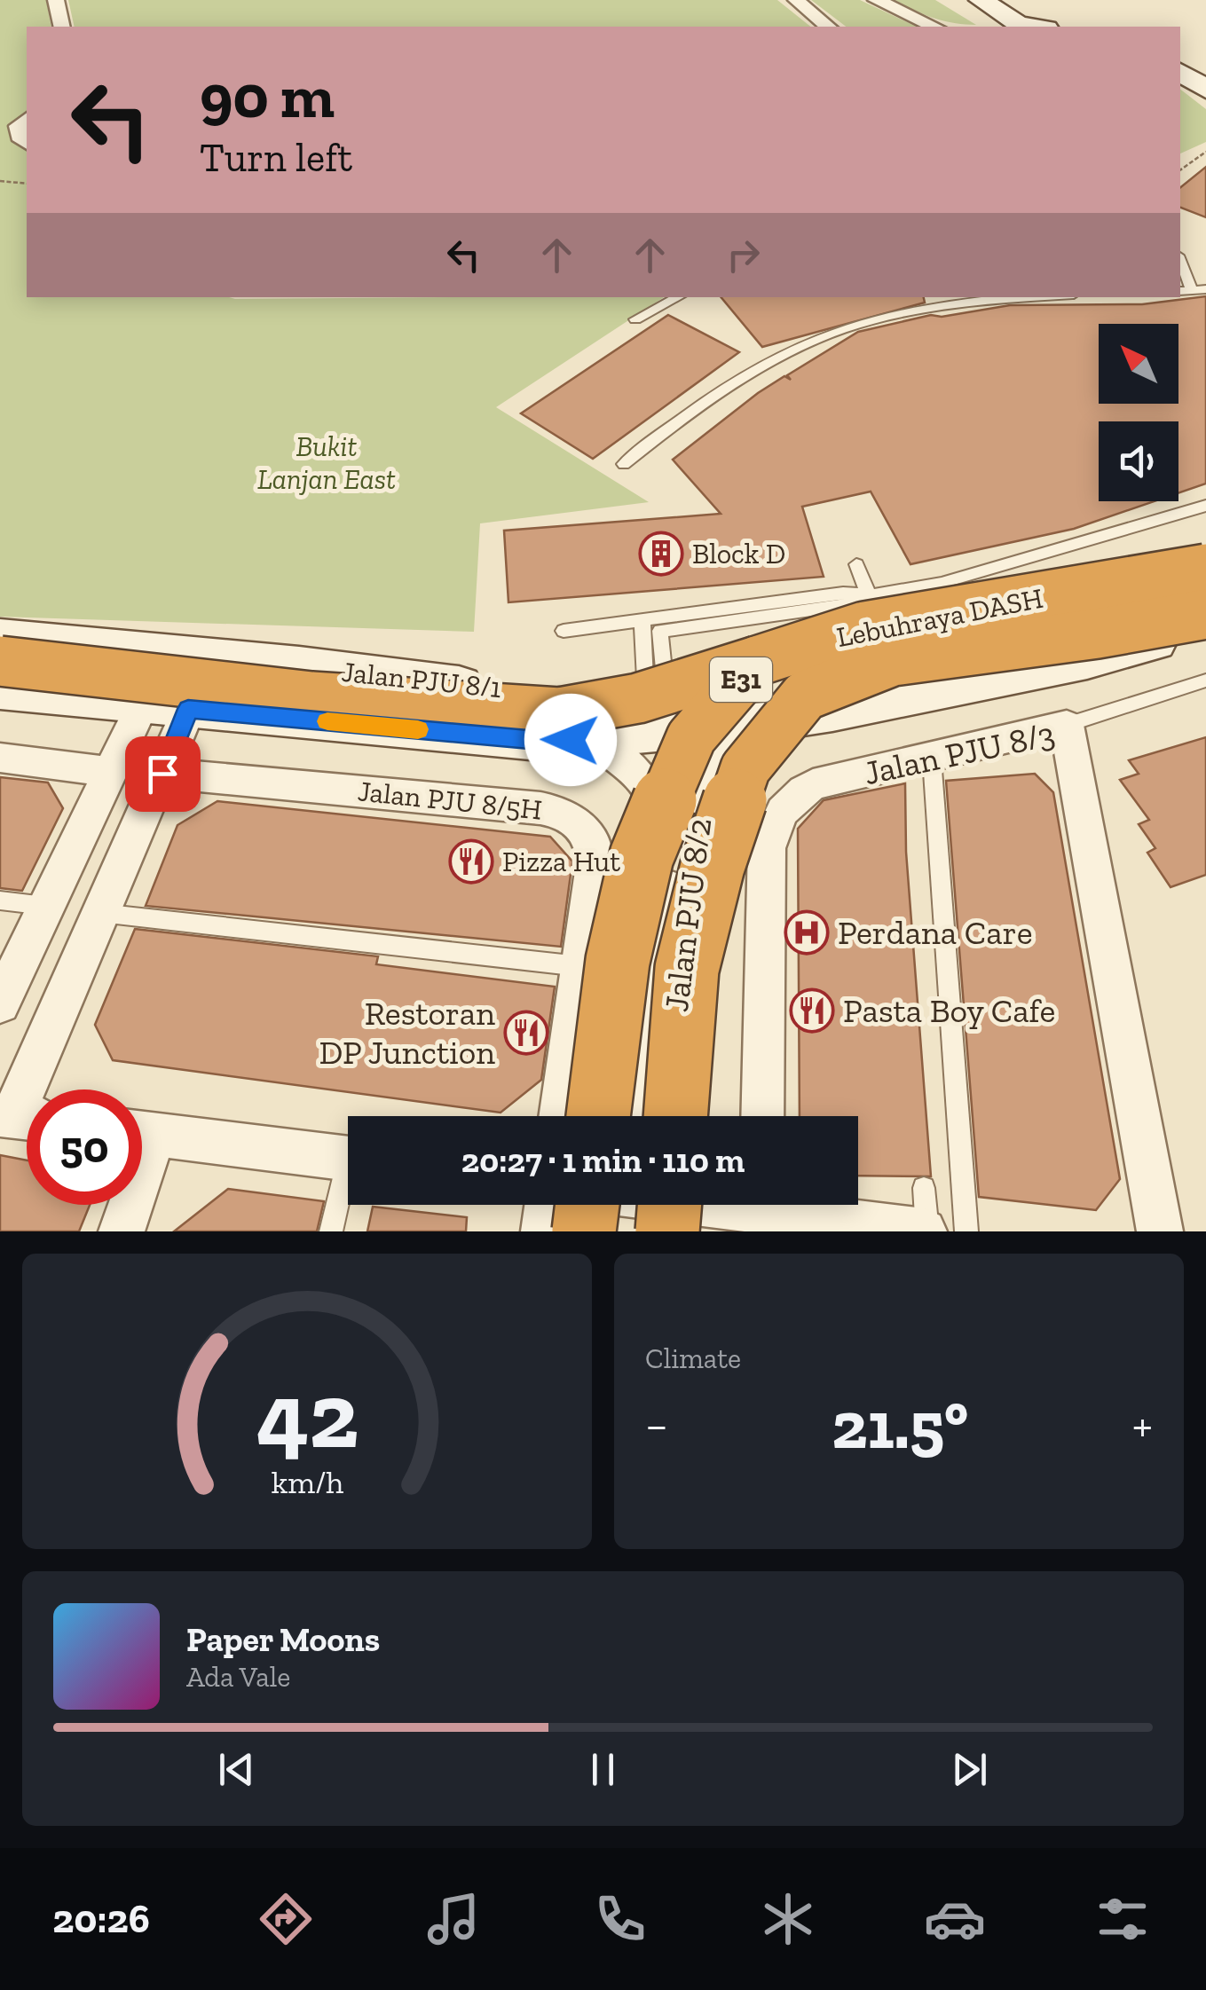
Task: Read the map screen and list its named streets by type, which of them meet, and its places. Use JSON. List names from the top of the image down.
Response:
{
  "streets": {
    "highway": ["Lebuhraya DASH", "E31"],
    "main road": ["Jalan PJU 8/1"],
    "street": ["Jalan PJU 8/3", "Jalan PJU 8/5H", "Jalan PJU 8/2"]
  },
  "crossings": [
    ["Lebuhraya DASH", "E31"],
    ["Jalan PJU 8/1", "Jalan PJU 8/2"]
  ],
  "parks": ["Bukit Lanjan East"],
  "places": {
    "building": ["Block D"],
    "restaurant": ["Pizza Hut", "Pasta Boy Cafe", "Restoran DP Junction"],
    "hospital": ["Perdana Care"]
  },
  "north": "top left",
  "page": {
    "turn": ["90 m", "Turn left"],
    "limit": "50",
    "trip": "20:27 · 1 min · 110 m",
    "tile": "Climate",
    "heat": ["−", "21.5°", "+"],
    "song": ["Paper Moons", "Ada Vale"],
    "tabs": "20:26",
    "gauge": ["42", "km/h"]
  }
}
